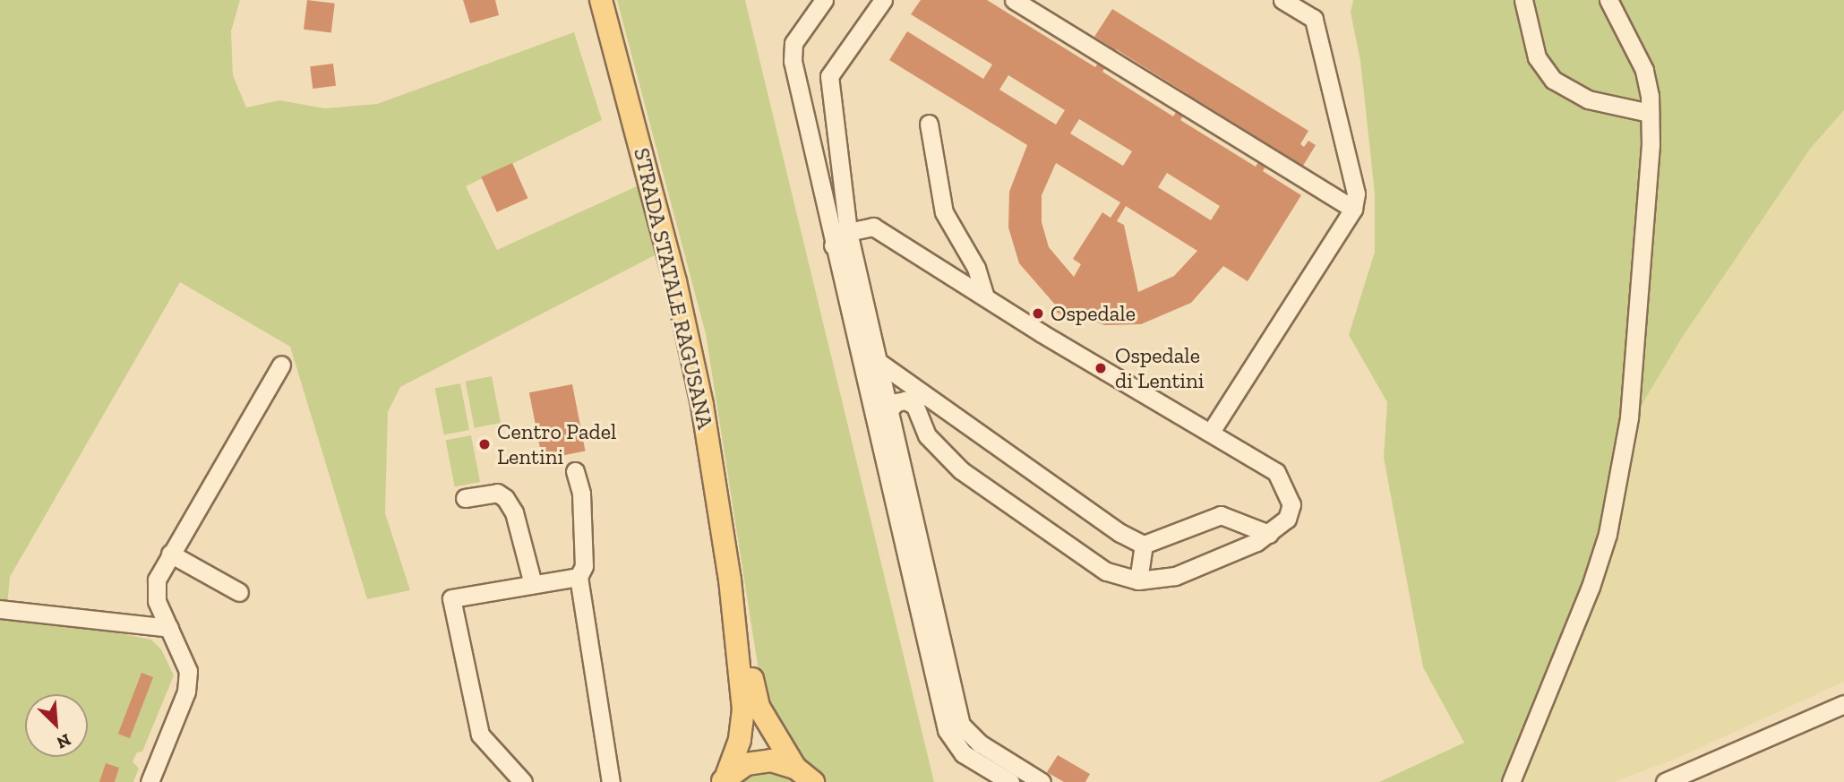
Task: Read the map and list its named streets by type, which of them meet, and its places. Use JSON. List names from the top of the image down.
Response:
{
  "streets": {
    "main road": ["STRADA STATALE RAGUSANA"]
  },
  "places": ["Ospedale", "Ospedale di Lentini", "Centro Padel Lentini"],
  "north": "bottom right"
}
